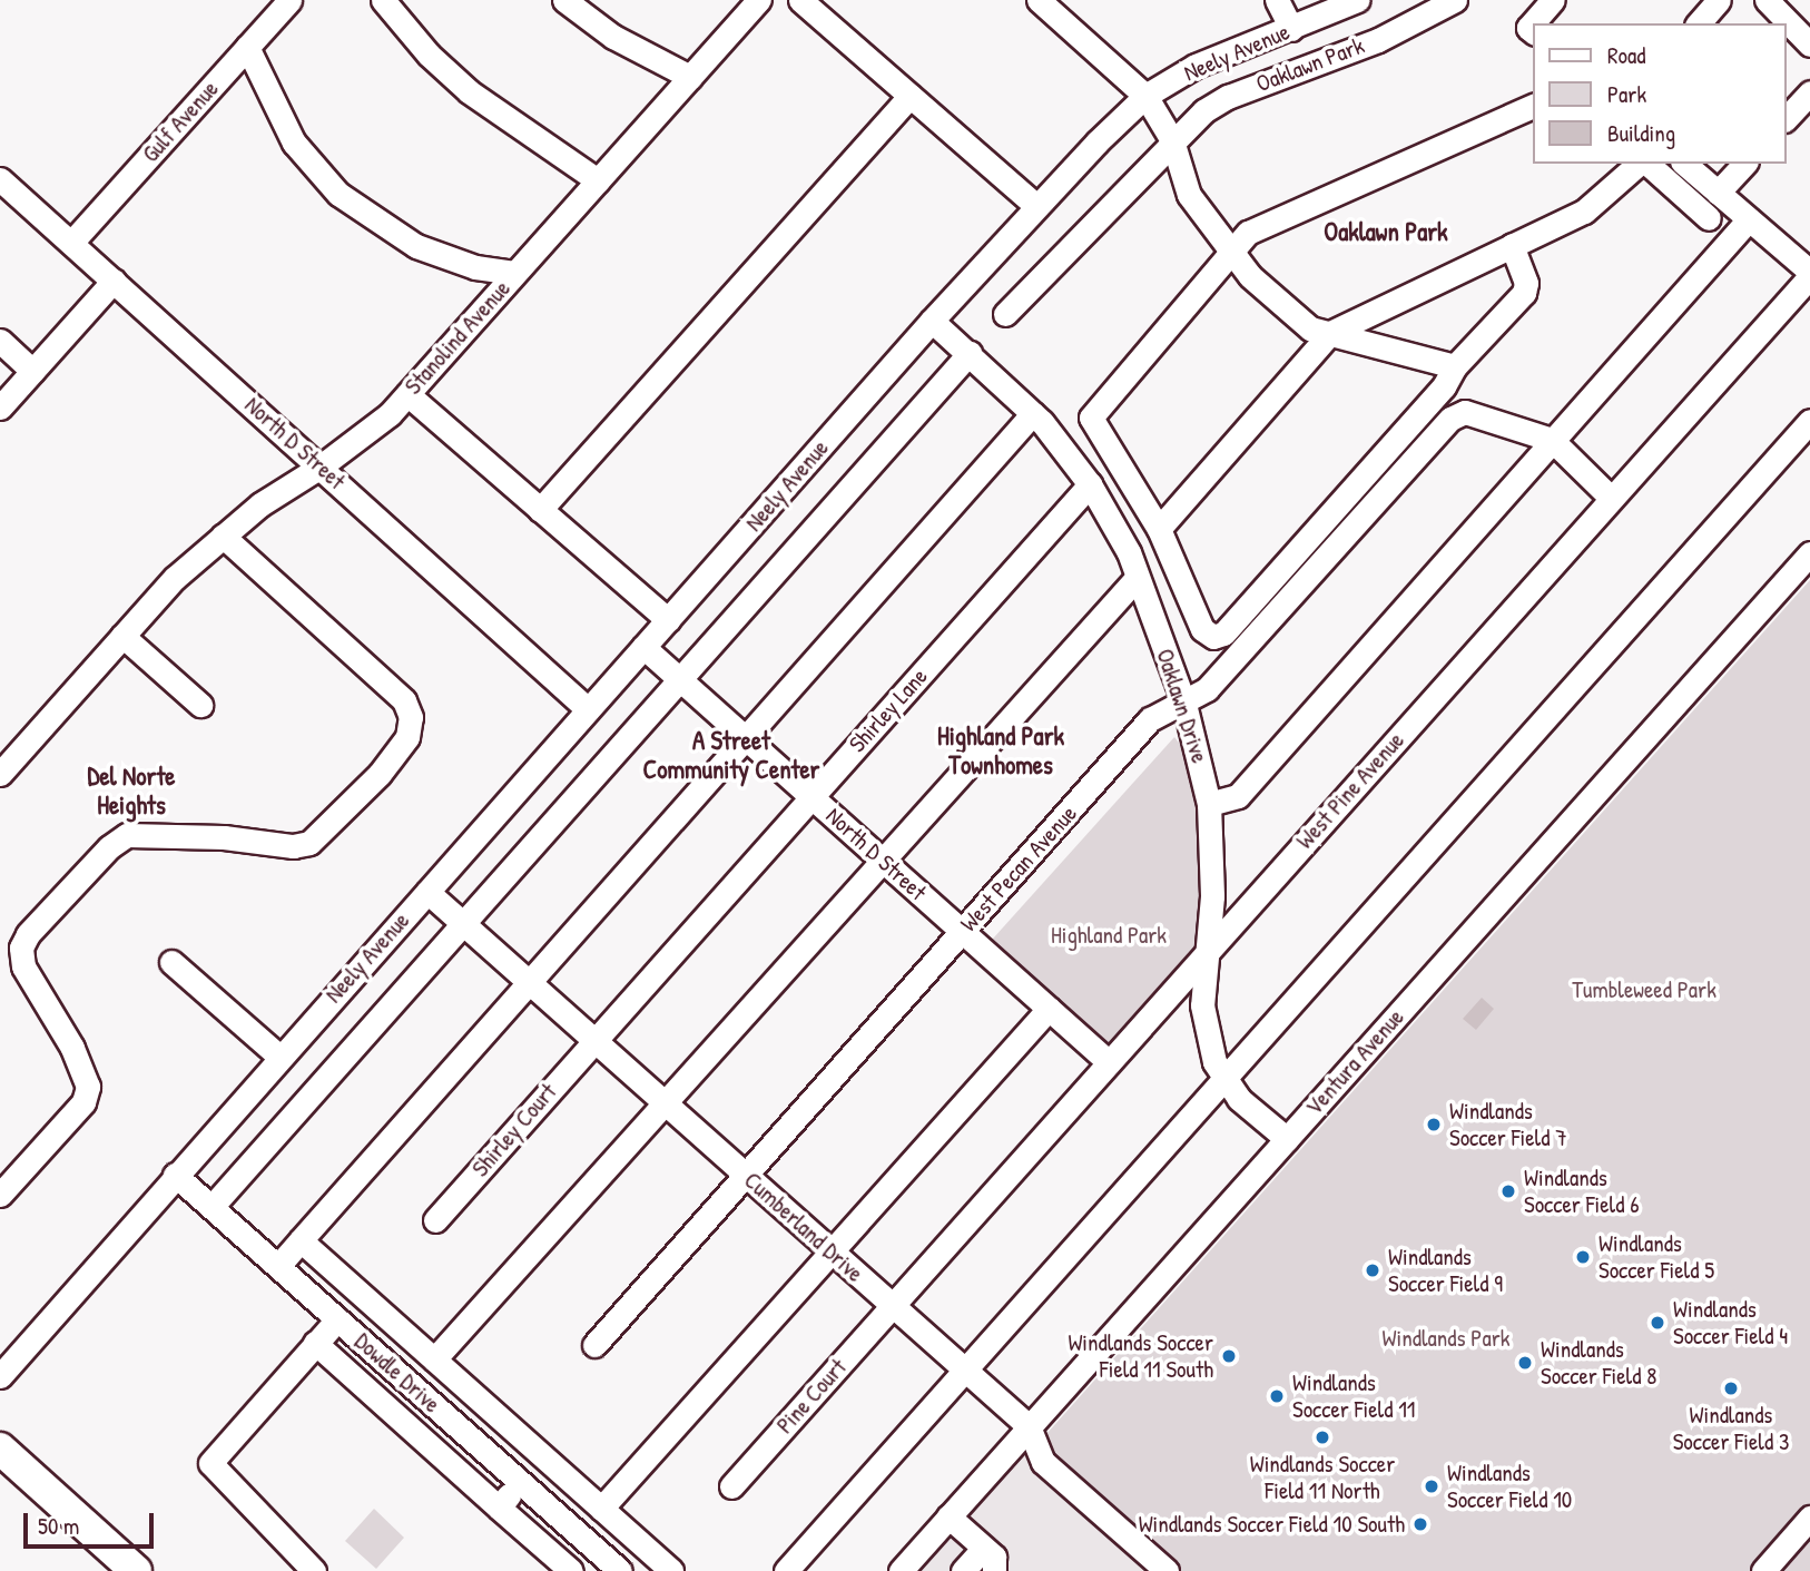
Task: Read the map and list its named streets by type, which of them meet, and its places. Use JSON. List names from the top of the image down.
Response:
{
  "streets": {
    "street": [
      "Neely Avenue",
      "Oaklawn Park",
      "Gulf Avenue",
      "Stanolind Avenue",
      "North D Street",
      "Oaklawn Drive",
      "Shirley Lane",
      "West Pine Avenue",
      "West Pecan Avenue",
      "Ventura Avenue",
      "Shirley Court",
      "Cumberland Drive",
      "Dowdle Drive",
      "Pine Court"
    ]
  },
  "crossings": [
    ["Neely Avenue", "North D Street"],
    ["Neely Avenue", "Oaklawn Drive"],
    ["Neely Avenue", "Cumberland Drive"],
    ["Neely Avenue", "Dowdle Drive"],
    ["Gulf Avenue", "North D Street"],
    ["Stanolind Avenue", "North D Street"],
    ["North D Street", "Shirley Lane"],
    ["North D Street", "West Pine Avenue"],
    ["North D Street", "West Pecan Avenue"],
    ["Oaklawn Drive", "Shirley Lane"],
    ["Oaklawn Drive", "West Pine Avenue"],
    ["Oaklawn Drive", "West Pecan Avenue"],
    ["Oaklawn Drive", "Ventura Avenue"],
    ["Shirley Lane", "Shirley Court"],
    ["Shirley Lane", "Cumberland Drive"],
    ["West Pine Avenue", "Cumberland Drive"],
    ["West Pine Avenue", "Pine Court"],
    ["West Pecan Avenue", "Cumberland Drive"],
    ["Ventura Avenue", "Cumberland Drive"],
    ["Shirley Court", "Cumberland Drive"],
    ["Cumberland Drive", "Pine Court"]
  ],
  "districts": [
    "Oaklawn Park",
    "Highland Park Townhomes",
    "A Street Community Center",
    "Del Norte Heights"
  ],
  "parks": ["Highland Park", "Tumbleweed Park", "Windlands Park"],
  "places": [
    "Windlands Soccer Field 7",
    "Windlands Soccer Field 6",
    "Windlands Soccer Field 5",
    "Windlands Soccer Field 9",
    "Windlands Soccer Field 4",
    "Windlands Soccer Field 11 South",
    "Windlands Soccer Field 8",
    "Windlands Soccer Field 3",
    "Windlands Soccer Field 11",
    "Windlands Soccer Field 11 North",
    "Windlands Soccer Field 10",
    "Windlands Soccer Field 10 South"
  ],
  "legend": ["Road", "Park", "Building"],
  "scale_bar": "50 m"
}
